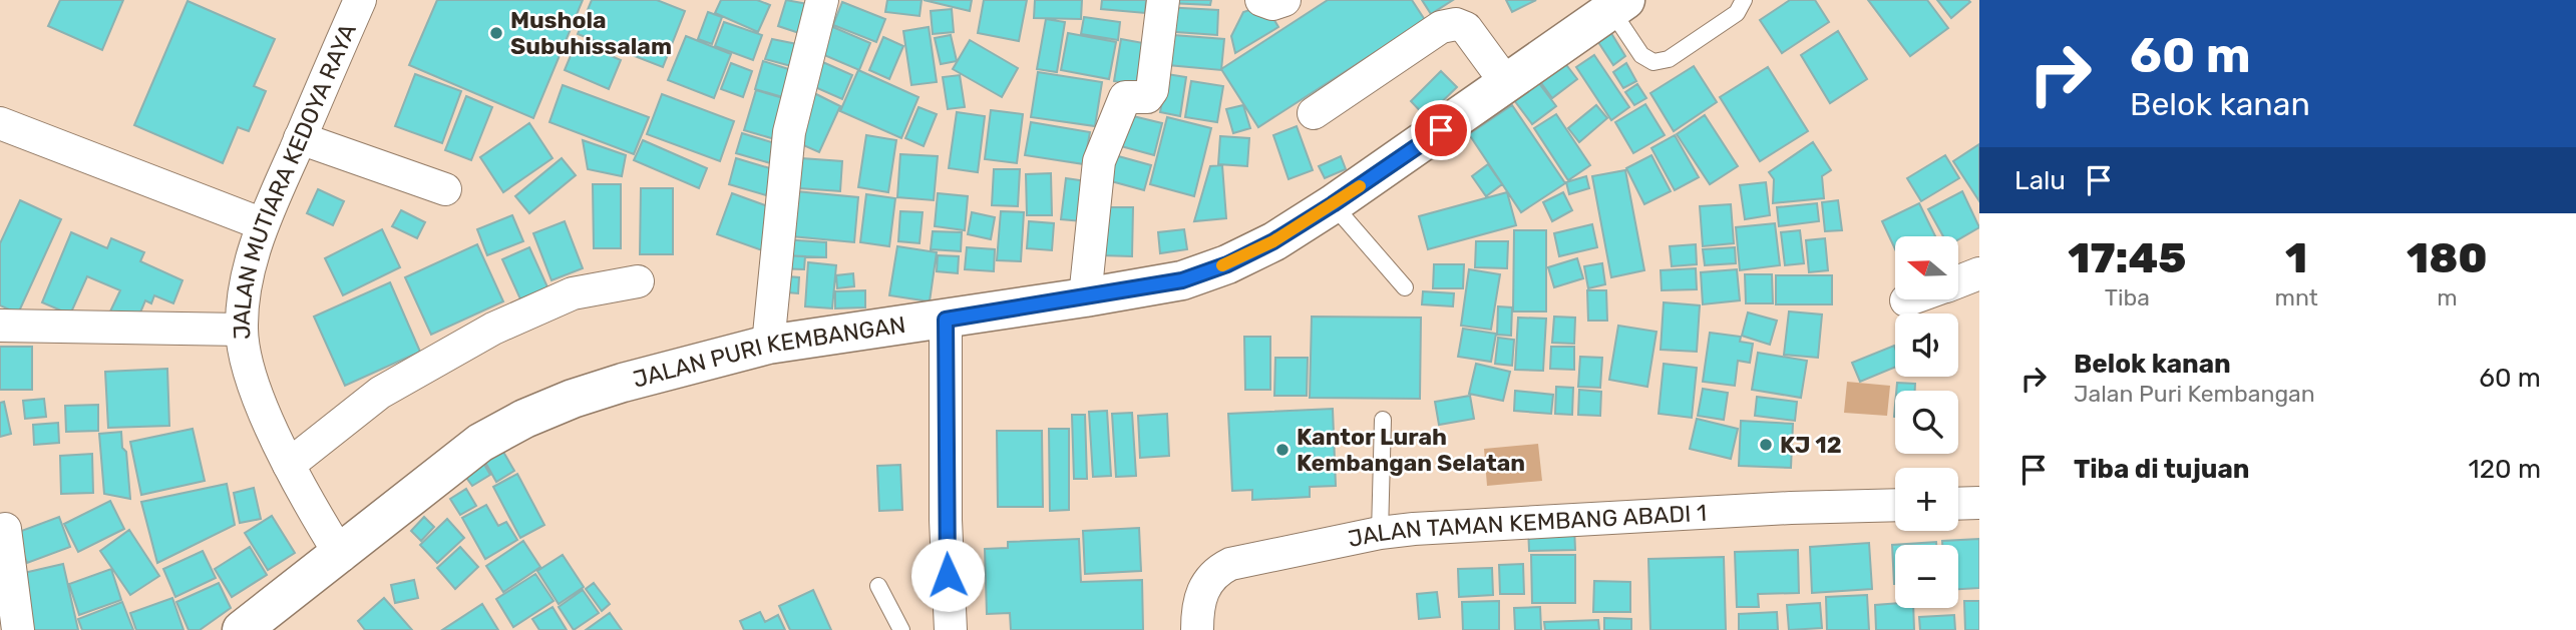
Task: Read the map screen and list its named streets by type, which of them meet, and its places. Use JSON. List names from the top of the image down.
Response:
{
  "streets": {
    "main road": ["JALAN PURI KEMBANGAN"],
    "street": ["JALAN MUTIARA KEDOYA RAYA", "JALAN TAMAN KEMBANG ABADI 1"]
  },
  "crossings": [
    ["JALAN MUTIARA KEDOYA RAYA", "JALAN PURI KEMBANGAN"]
  ],
  "places": ["Mushola Subuhissalam", "KJ 12", "Kantor Lurah Kembangan Selatan"],
  "north": "left",
  "page": {
    "turn": ["60 m", "Belok kanan"],
    "then": "Lalu",
    "eta": [
      "17:45",
      "Tiba",
      "1",
      "mnt",
      "180",
      "m"
    ],
    "map_buttons": ["+", "−"],
    "list": [
      {
        "name": "Belok kanan",
        "note": "Jalan Puri Kembangan",
        "value": "60 m"
      },
      {
        "name": "Tiba di tujuan",
        "value": "120 m"
      }
    ]
  }
}
